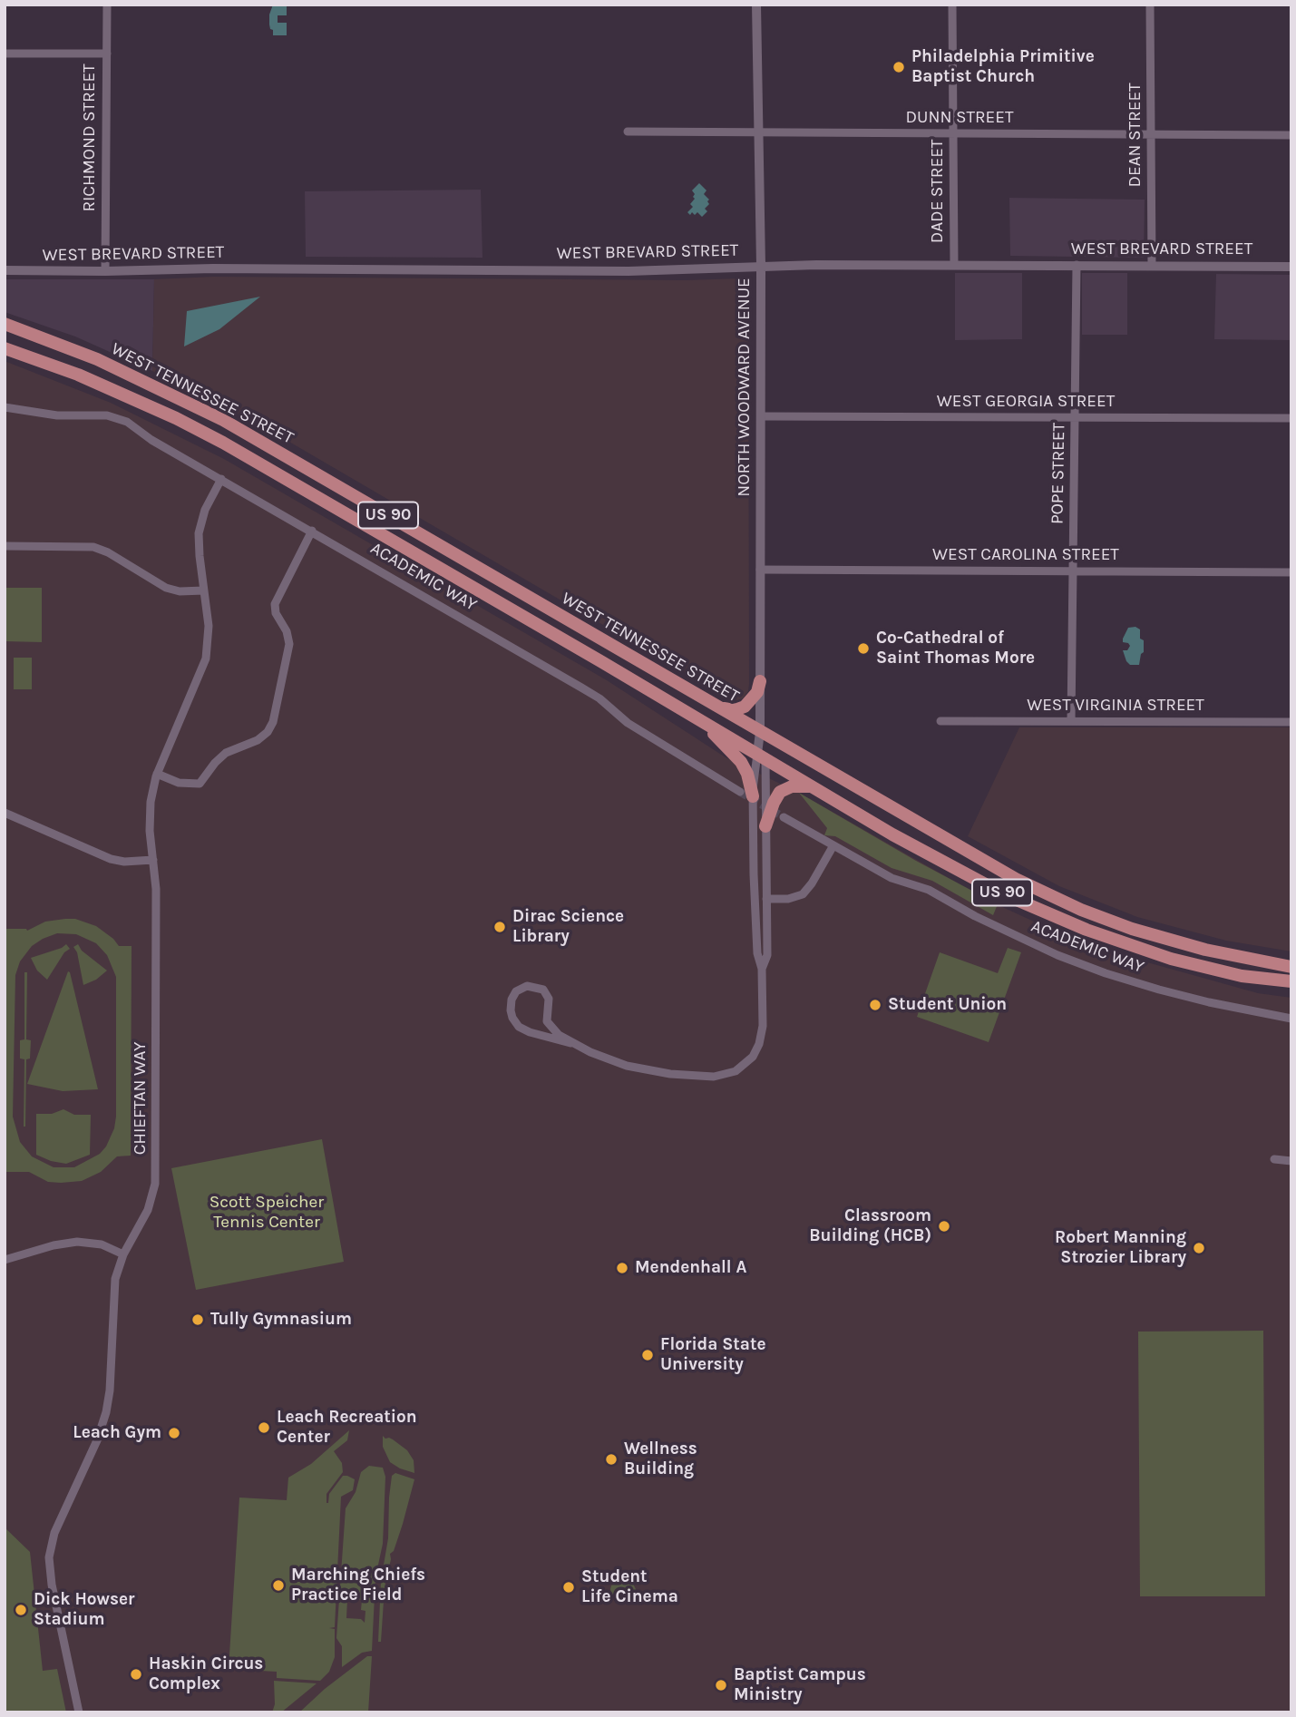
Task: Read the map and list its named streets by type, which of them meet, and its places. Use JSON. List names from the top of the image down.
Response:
{
  "streets": {
    "main road": ["WEST TENNESSEE STREET", "US 90"],
    "street": [
      "DUNN STREET",
      "DEAN STREET",
      "RICHMOND STREET",
      "DADE STREET",
      "WEST BREVARD STREET",
      "NORTH WOODWARD AVENUE",
      "WEST GEORGIA STREET",
      "POPE STREET",
      "WEST CAROLINA STREET",
      "ACADEMIC WAY",
      "WEST VIRGINIA STREET",
      "CHIEFTAN WAY"
    ]
  },
  "crossings": [
    ["DUNN STREET", "DEAN STREET"],
    ["DUNN STREET", "DADE STREET"],
    ["DUNN STREET", "NORTH WOODWARD AVENUE"],
    ["DEAN STREET", "WEST BREVARD STREET"],
    ["RICHMOND STREET", "WEST BREVARD STREET"],
    ["DADE STREET", "WEST BREVARD STREET"],
    ["WEST BREVARD STREET", "NORTH WOODWARD AVENUE"],
    ["WEST BREVARD STREET", "POPE STREET"],
    ["NORTH WOODWARD AVENUE", "WEST TENNESSEE STREET"],
    ["NORTH WOODWARD AVENUE", "WEST GEORGIA STREET"],
    ["NORTH WOODWARD AVENUE", "WEST CAROLINA STREET"],
    ["NORTH WOODWARD AVENUE", "ACADEMIC WAY"],
    ["WEST GEORGIA STREET", "POPE STREET"],
    ["POPE STREET", "WEST CAROLINA STREET"],
    ["POPE STREET", "WEST VIRGINIA STREET"],
    ["ACADEMIC WAY", "CHIEFTAN WAY"]
  ],
  "parks": ["Scott Speicher Tennis Center"],
  "places": [
    "Philadelphia Primitive Baptist Church",
    "Co-Cathedral of Saint Thomas More",
    "Dirac Science Library",
    "Student Union",
    "Classroom Building (HCB)",
    "Robert Manning Strozier Library",
    "Mendenhall A",
    "Tully Gymnasium",
    "Florida State University",
    "Leach Recreation Center",
    "Leach Gym",
    "Wellness Building",
    "Marching Chiefs Practice Field",
    "Student Life Cinema",
    "Dick Howser Stadium",
    "Haskin Circus Complex",
    "Baptist Campus Ministry"
  ]
}
